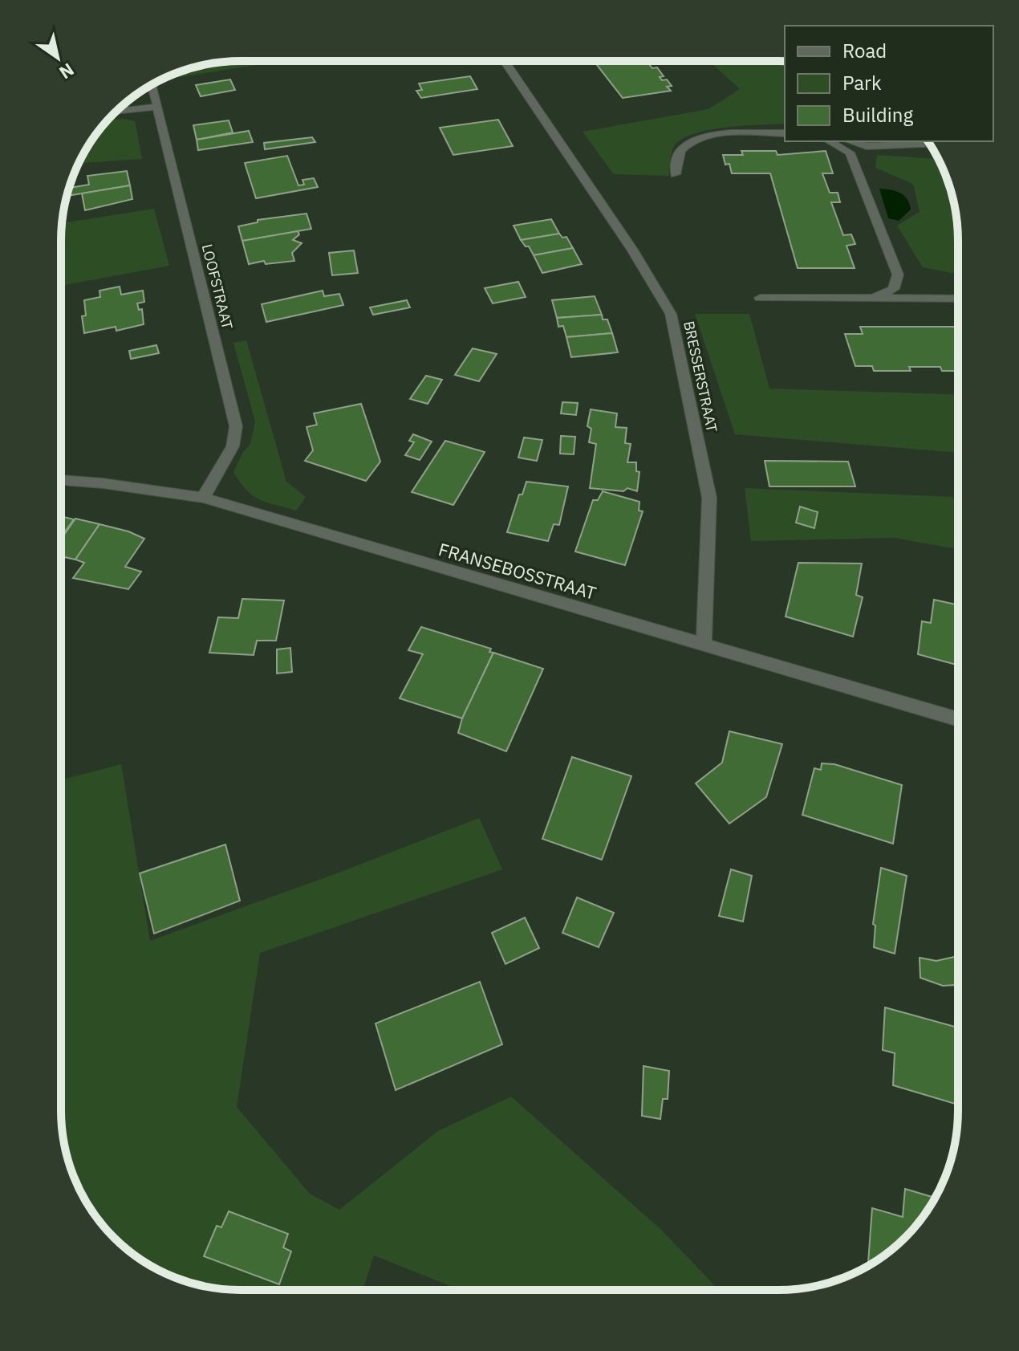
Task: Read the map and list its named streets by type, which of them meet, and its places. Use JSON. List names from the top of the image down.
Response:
{
  "streets": {
    "street": ["LOOFSTRAAT", "BRESSERSTRAAT", "FRANSEBOSSTRAAT"]
  },
  "crossings": [
    ["LOOFSTRAAT", "FRANSEBOSSTRAAT"],
    ["BRESSERSTRAAT", "FRANSEBOSSTRAAT"]
  ],
  "legend": ["Road", "Park", "Building"],
  "north": "bottom right"
}
